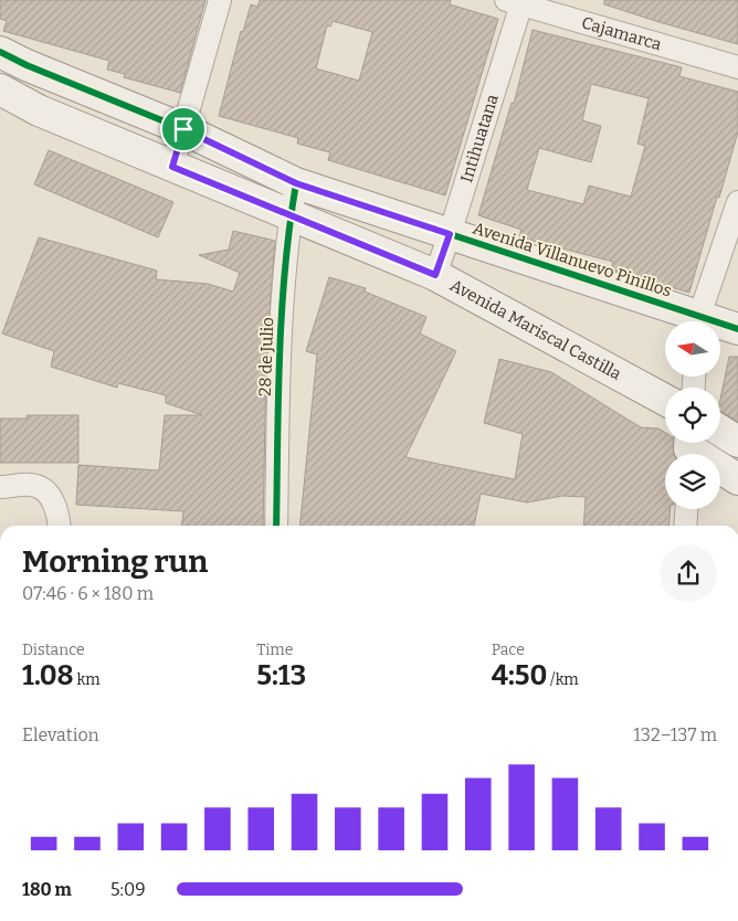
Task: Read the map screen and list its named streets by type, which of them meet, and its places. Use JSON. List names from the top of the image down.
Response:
{
  "streets": {
    "street": [
      "Cajamarca",
      "Intihuatana",
      "Avenida Villanuevo Pinillos",
      "Avenida Mariscal Castilla",
      "28 de Julio"
    ]
  },
  "crossings": [
    ["Cajamarca", "Intihuatana"],
    ["Intihuatana", "Avenida Villanuevo Pinillos"],
    ["Intihuatana", "Avenida Mariscal Castilla"],
    ["Avenida Villanuevo Pinillos", "28 de Julio"],
    ["Avenida Mariscal Castilla", "28 de Julio"]
  ],
  "north": "left",
  "page": {
    "heading": ["Morning run", "07:46 · 6 × 180 m"],
    "stats": [
      ["Distance", "1.08 km"],
      ["Time", "5:13"],
      ["Pace", "4:50 /km"]
    ],
    "chart": ["Elevation", "132–137 m"],
    "list": [
      {
        "name": "180 m",
        "note": "5:09"
      }
    ]
  }
}
